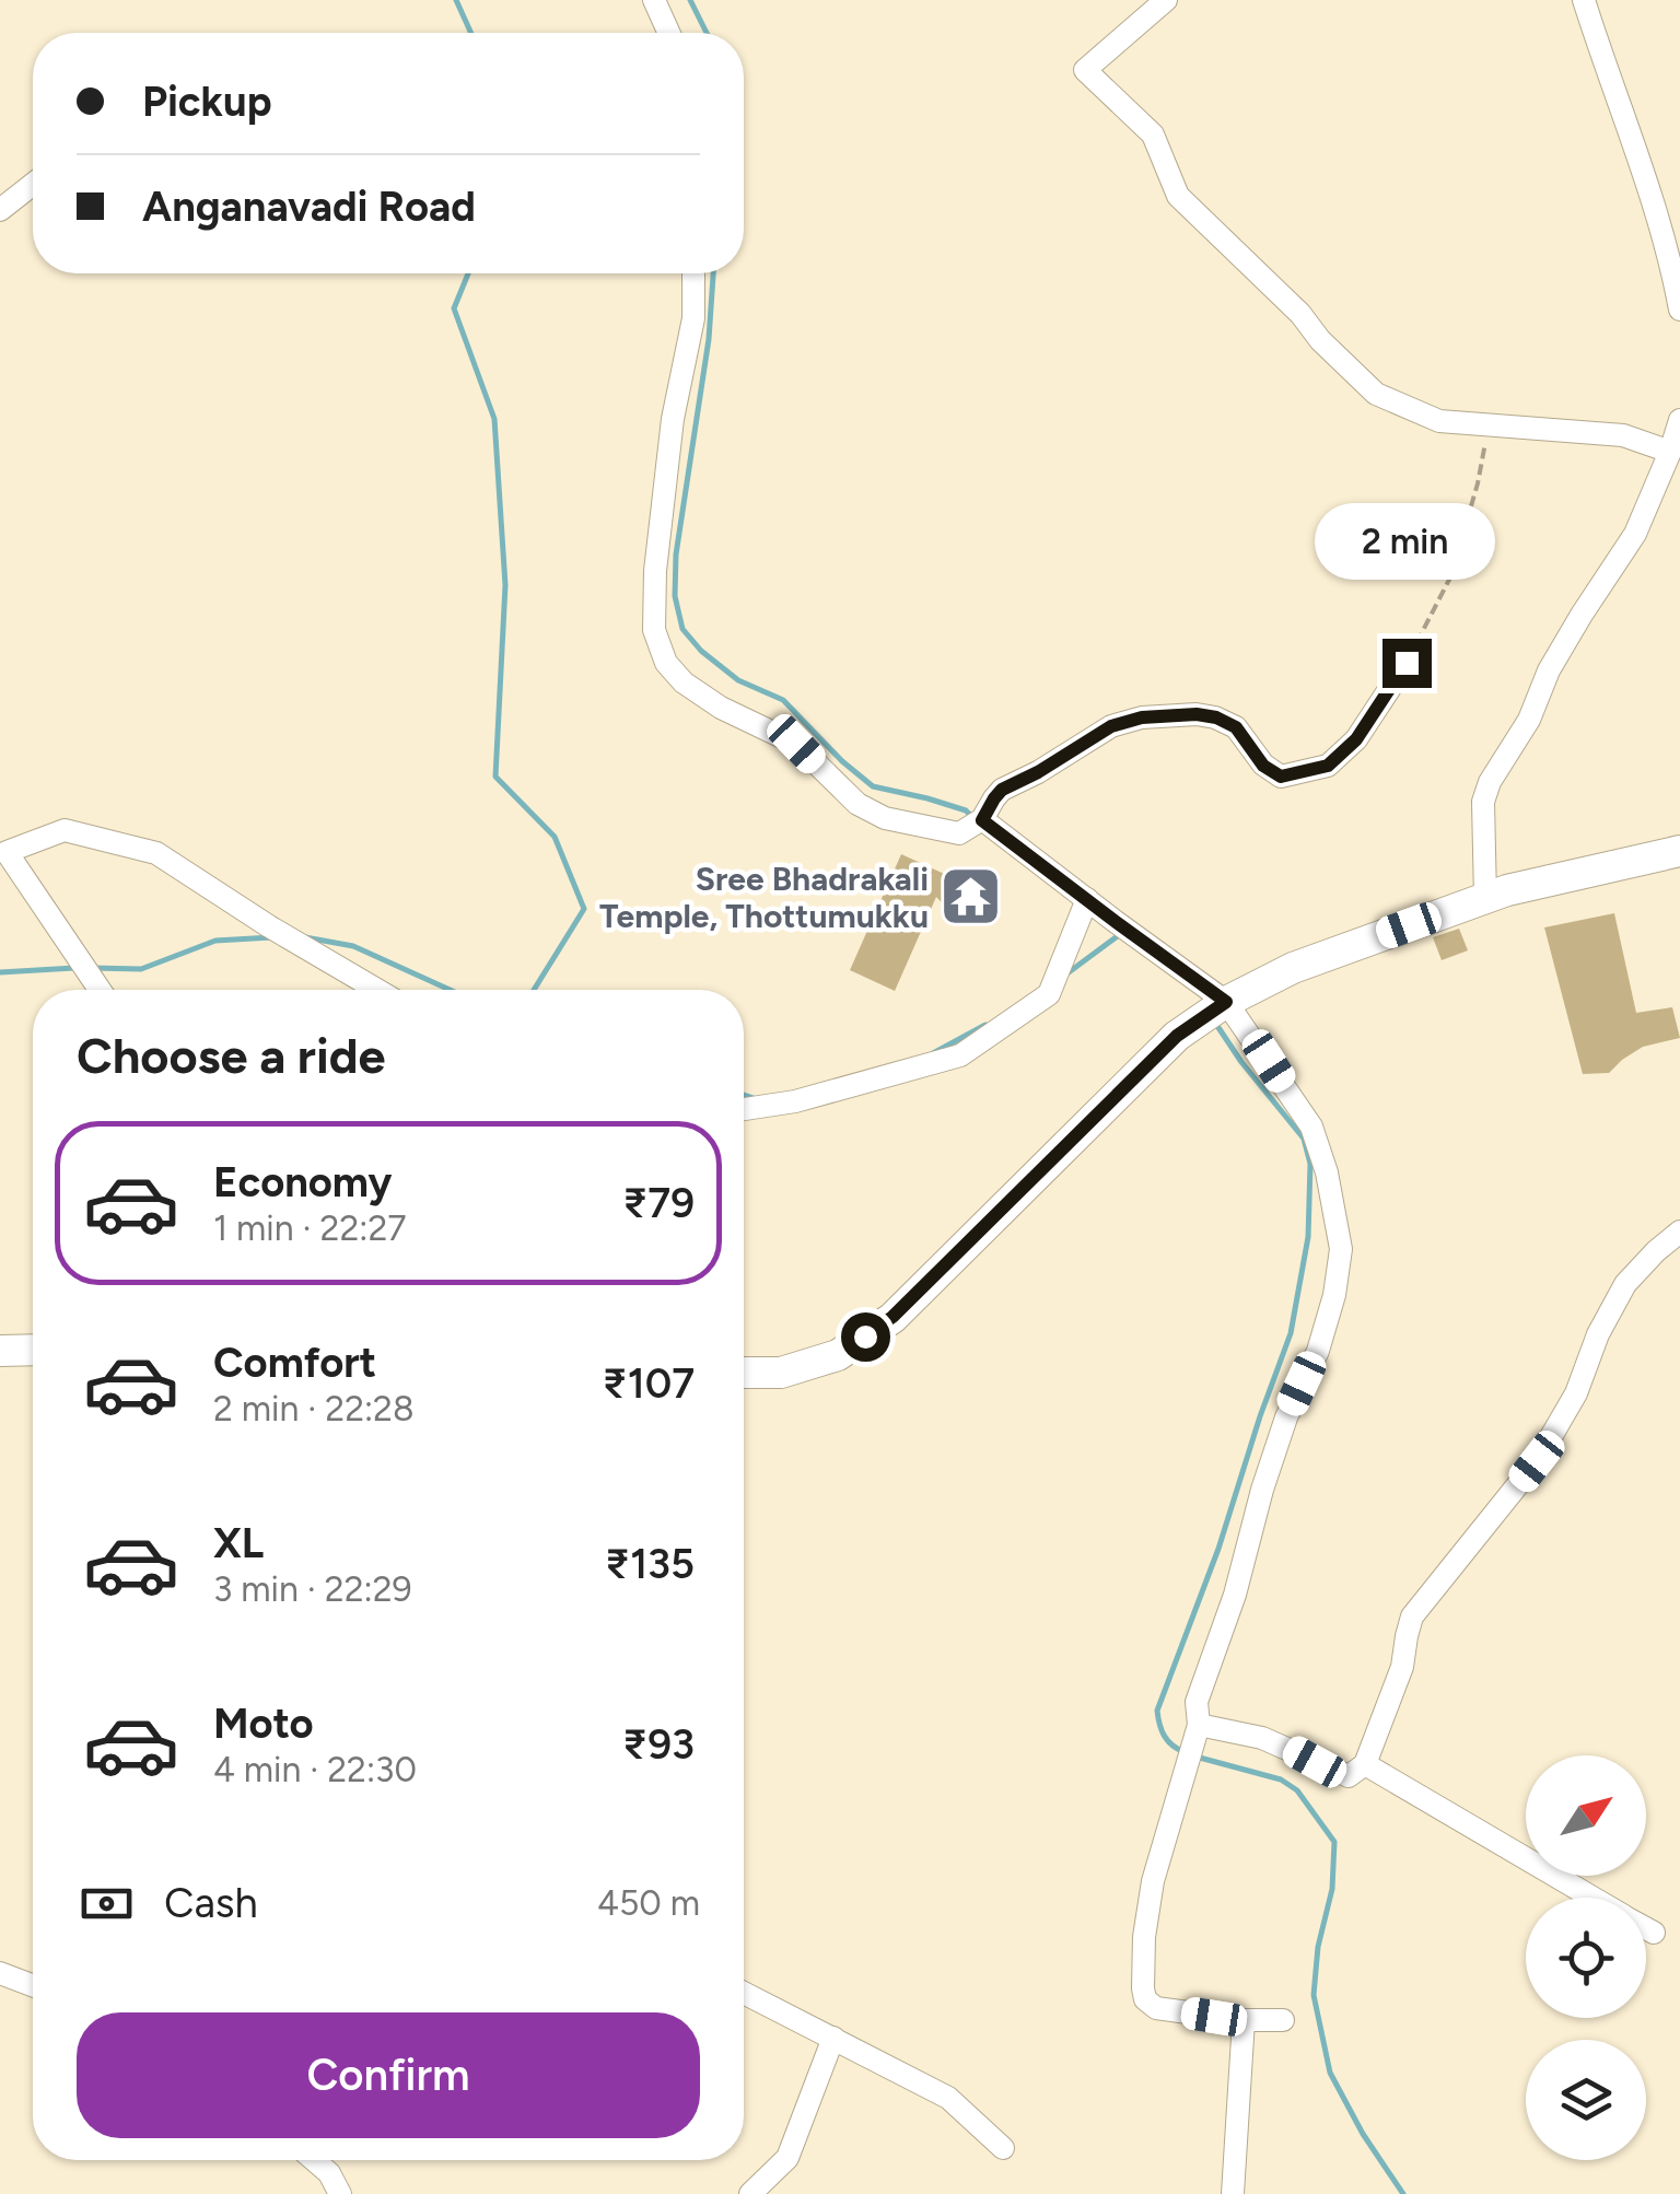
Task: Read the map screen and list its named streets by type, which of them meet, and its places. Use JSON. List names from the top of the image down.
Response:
{
  "places": {
    "temple": ["Sree Bhadrakali Temple, Thottumukku"]
  },
  "north": "top right",
  "page": {
    "banner": ["Pickup", "Anganavadi Road"],
    "bubble": "2 min",
    "heading": "Choose a ride",
    "list": [
      {
        "name": "Economy",
        "note": "1 min · 22:27",
        "value": "₹79"
      },
      {
        "name": "Comfort",
        "note": "2 min · 22:28",
        "value": "₹107"
      },
      {
        "name": "XL",
        "note": "3 min · 22:29",
        "value": "₹135"
      },
      {
        "name": "Moto",
        "note": "4 min · 22:30",
        "value": "₹93"
      }
    ],
    "pay": ["Cash", "450 m"],
    "buttons": "Confirm"
  }
}
